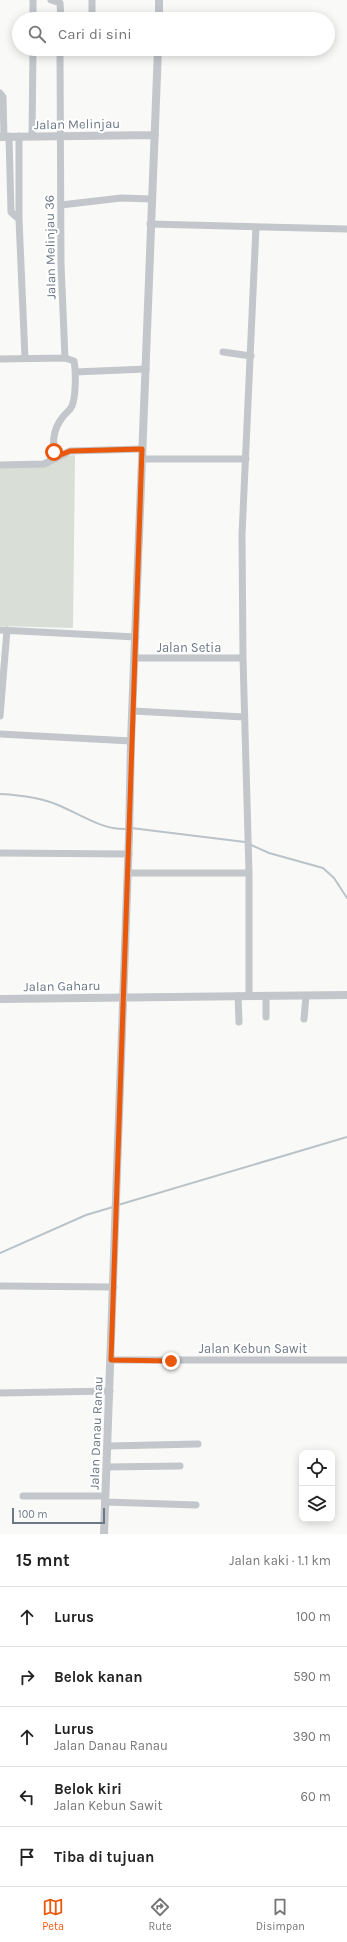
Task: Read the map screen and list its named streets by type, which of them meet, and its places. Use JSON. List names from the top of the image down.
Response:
{
  "streets": {
    "street": [
      "Jalan Melinjau",
      "Jalan Melinjau 36",
      "Jalan Setia",
      "Jalan Gaharu",
      "Jalan Kebun Sawit",
      "Jalan Danau Ranau"
    ]
  },
  "crossings": [
    ["Jalan Melinjau", "Jalan Melinjau 36"],
    ["Jalan Melinjau", "Jalan Danau Ranau"],
    ["Jalan Setia", "Jalan Danau Ranau"],
    ["Jalan Gaharu", "Jalan Danau Ranau"],
    ["Jalan Kebun Sawit", "Jalan Danau Ranau"]
  ],
  "scale_bar": "100 m",
  "page": {
    "search": "Cari di sini",
    "scale": "100 m",
    "heading": ["15 mnt", "Jalan kaki · 1.1 km"],
    "list": [
      ["Lurus", "100 m"],
      ["Belok kanan", "590 m"],
      ["Lurus", "Jalan Danau Ranau", "390 m"],
      ["Belok kiri", "Jalan Kebun Sawit", "60 m"],
      "Tiba di tujuan"
    ],
    "nav": ["Peta", "Rute", "Disimpan"]
  }
}
